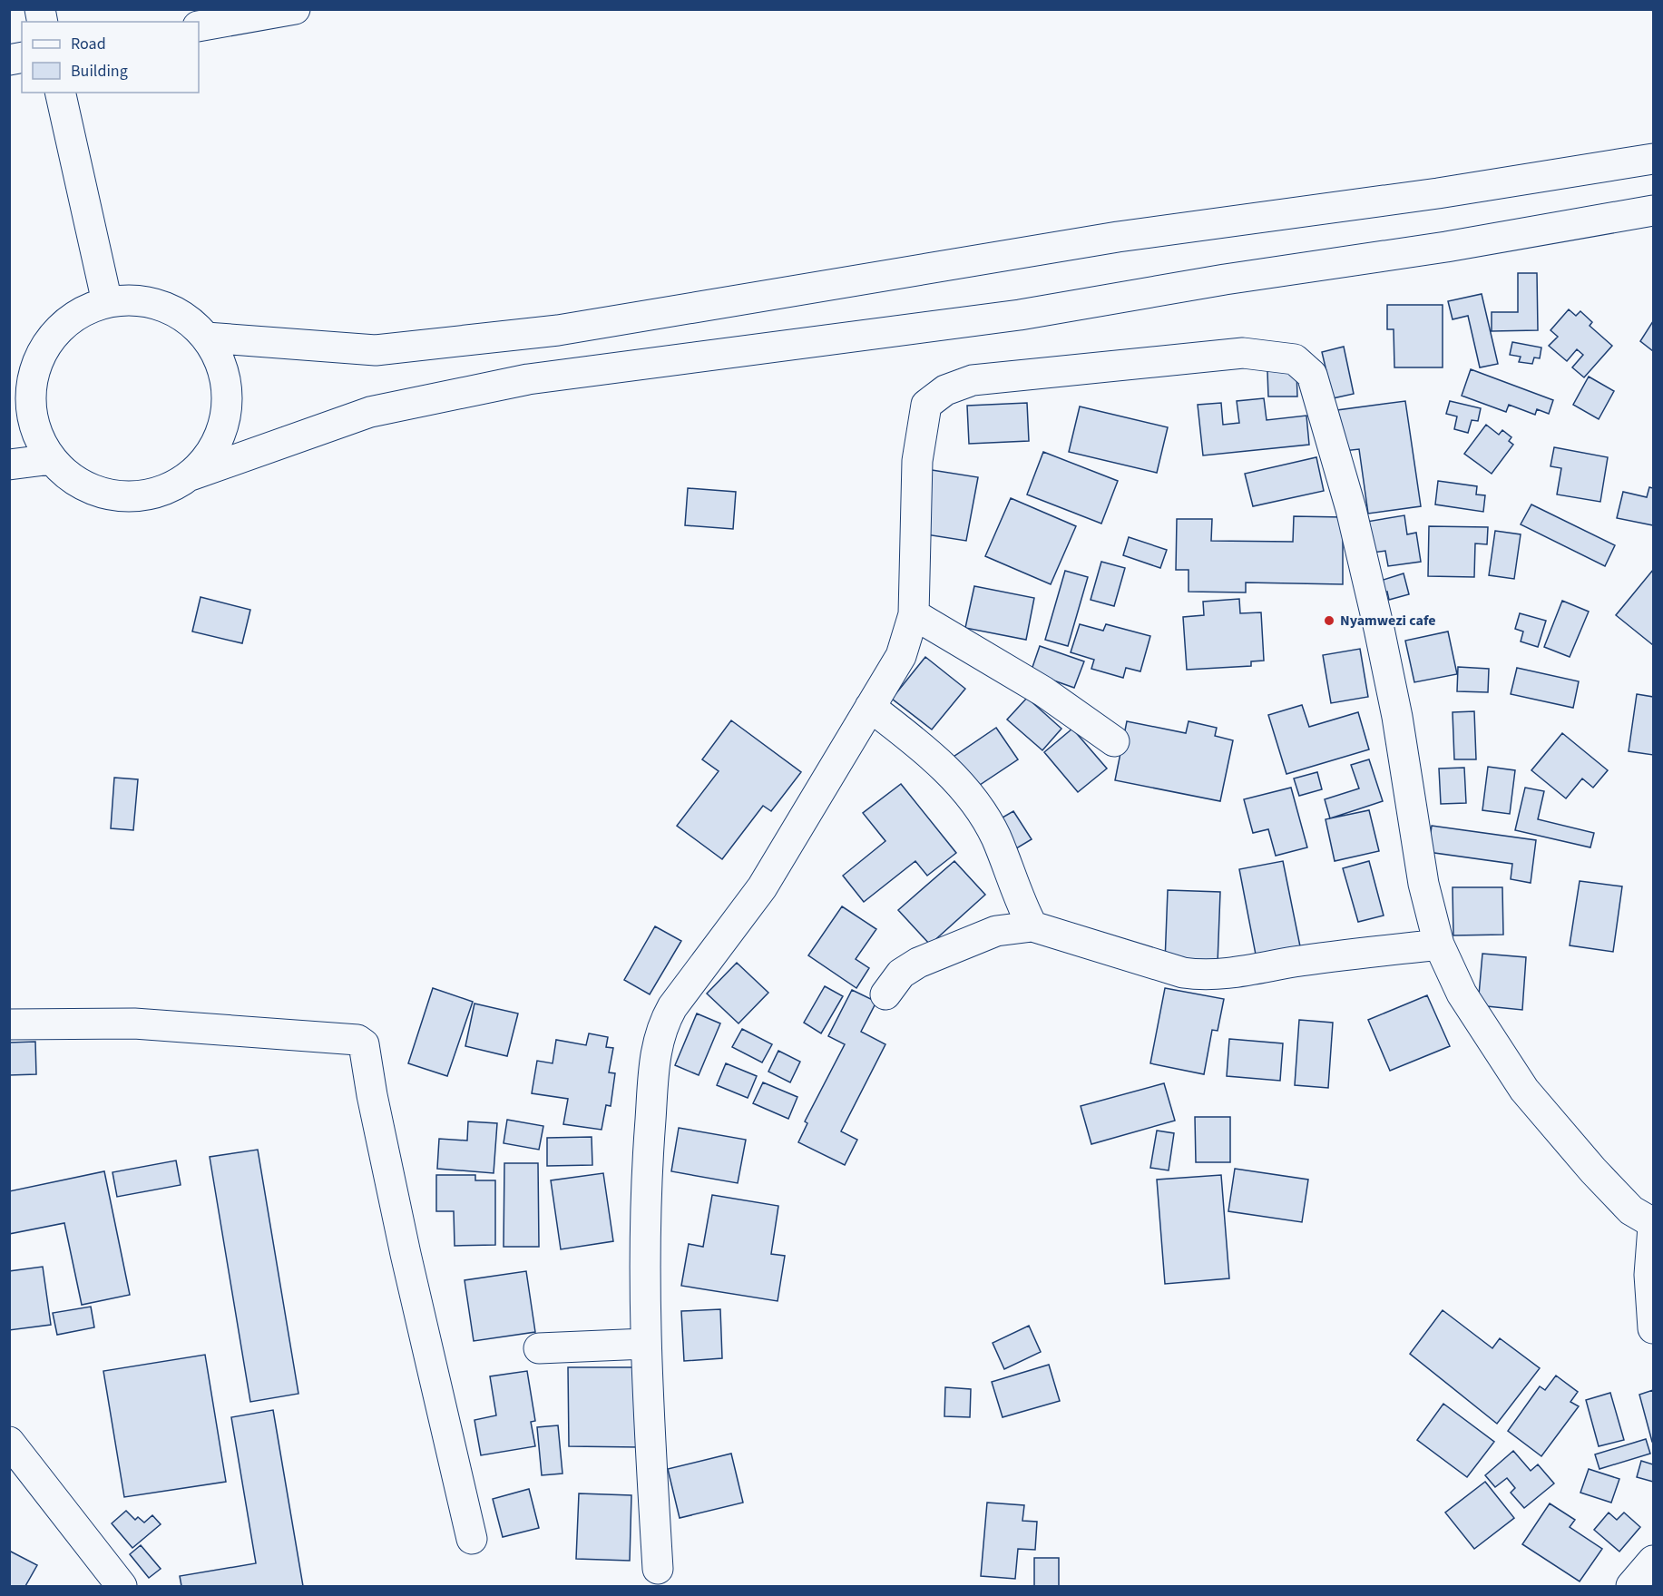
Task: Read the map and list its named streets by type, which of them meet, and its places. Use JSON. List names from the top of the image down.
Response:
{
  "places": ["Nyamwezi cafe"],
  "legend": ["Road", "Building"]
}
